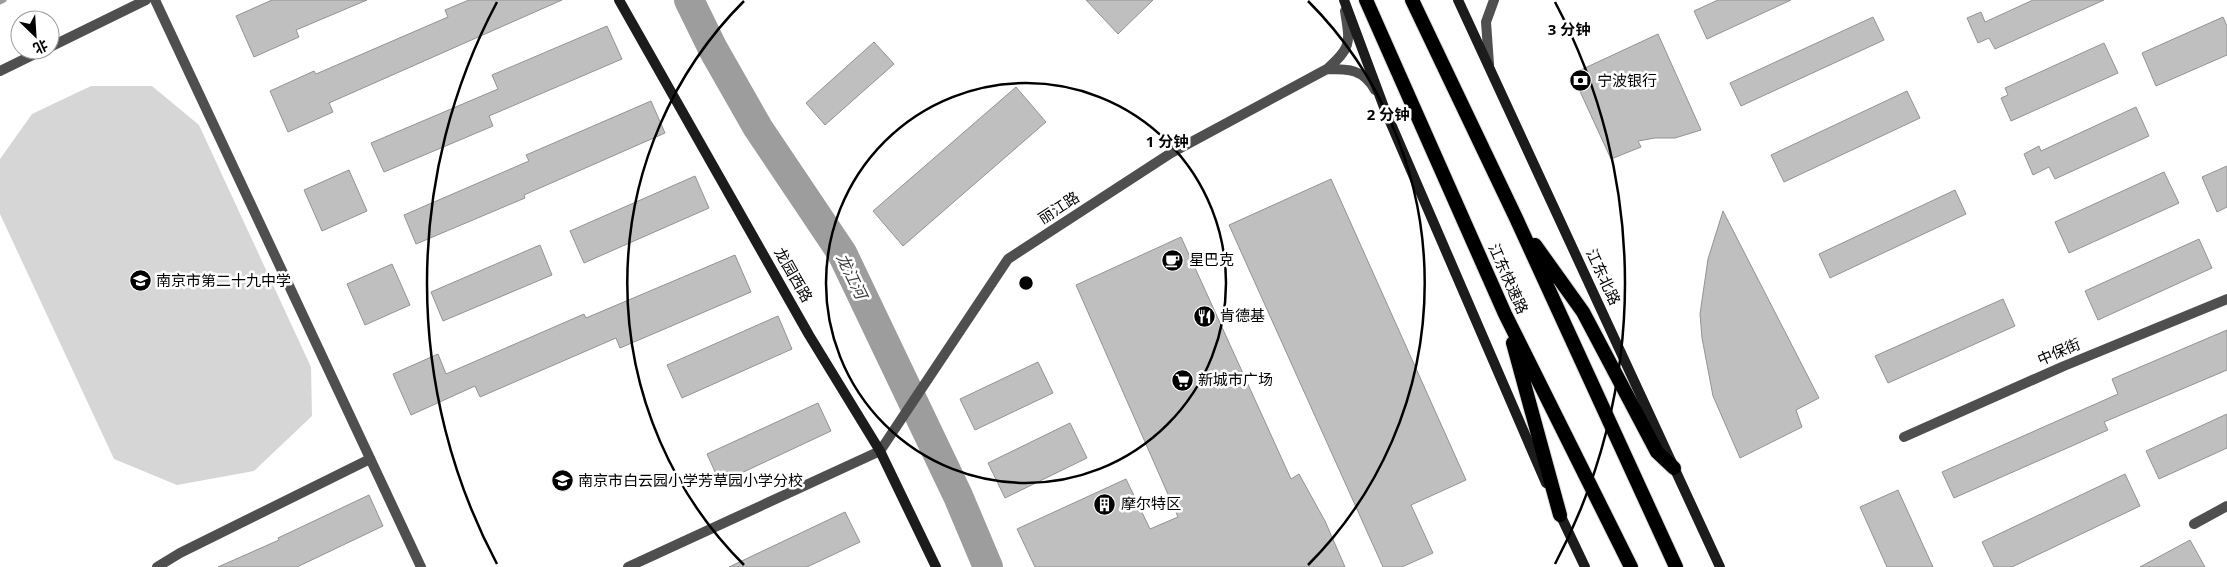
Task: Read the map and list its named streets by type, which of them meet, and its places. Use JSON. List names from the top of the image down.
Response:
{
  "streets": {
    "highway": ["江东快速路"],
    "main road": ["龙园西路", "江东北路"],
    "street": ["丽江路", "中保街"]
  },
  "crossings": [
    ["丽江路", "龙园西路"]
  ],
  "water": ["龙江河"],
  "places": {
    "bank": ["宁波银行"],
    "cafe": ["星巴克"],
    "school or university": ["南京市第二十九中学", "南京市白云园小学芳草园小学分校"],
    "restaurant": ["肯德基"],
    "supermarket": ["新城市广场"],
    "building": ["摩尔特区"]
  },
  "north": "bottom right",
  "rings": ["3 分钟", "2 分钟", "1 分钟"]
}
